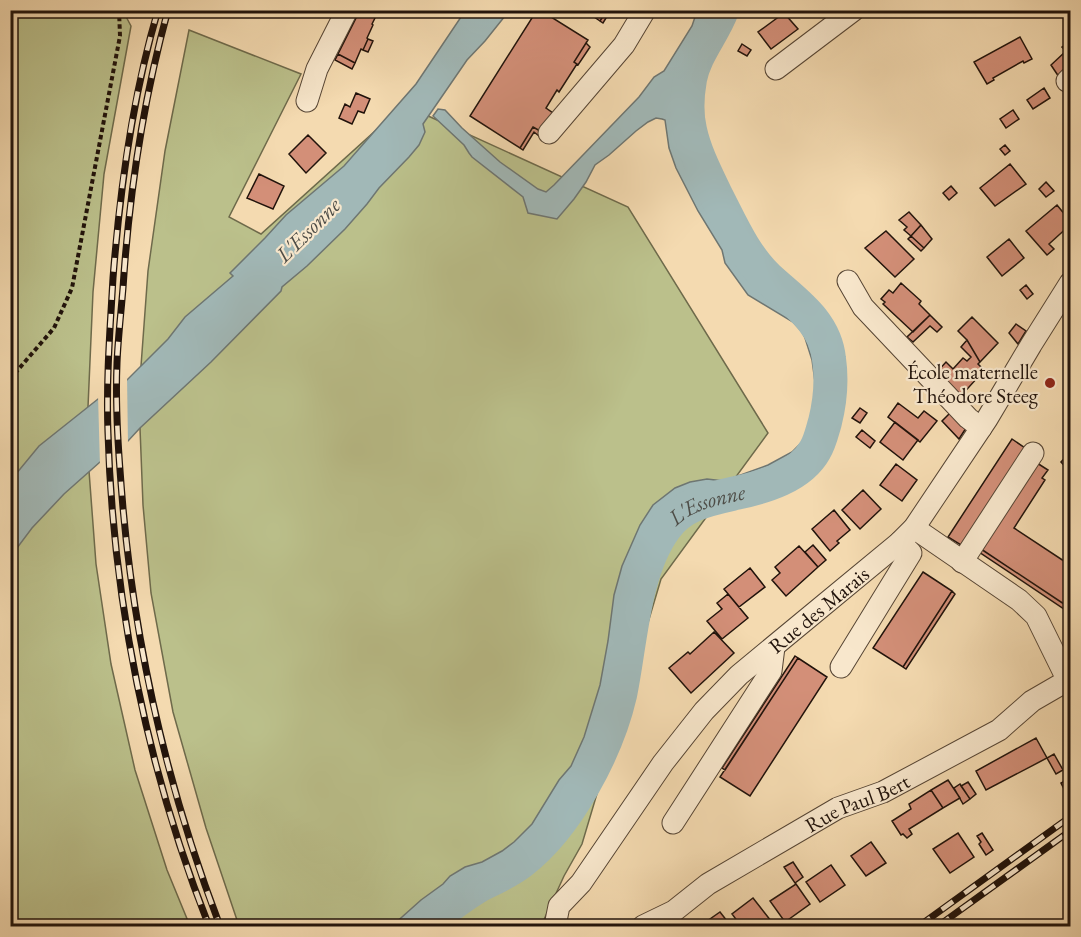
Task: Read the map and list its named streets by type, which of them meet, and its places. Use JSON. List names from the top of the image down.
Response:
{
  "streets": {
    "street": ["Rue des Marais", "Rue Paul Bert"]
  },
  "water": ["L'Essonne"],
  "places": ["École maternelle Théodore Steeg"]
}
